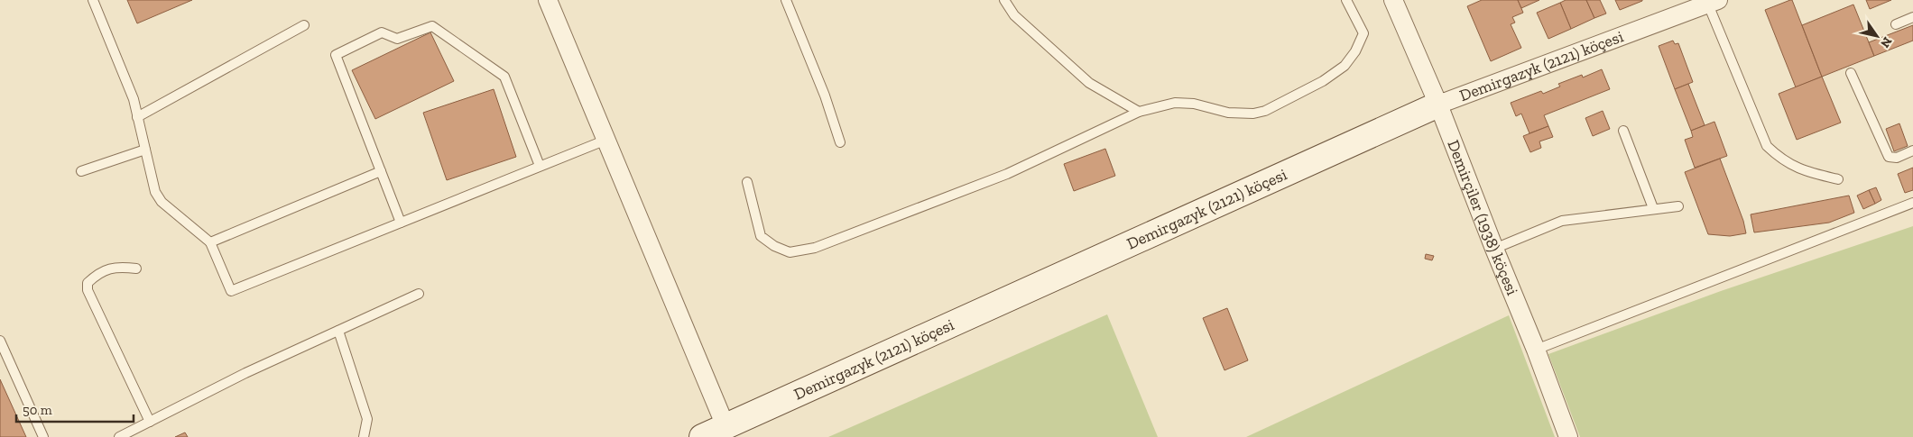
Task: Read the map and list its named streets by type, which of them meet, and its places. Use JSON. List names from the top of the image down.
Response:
{
  "streets": {
    "street": ["Demirgazyk (2121) köçesi", "Demirçiler (1938) köçesi"]
  },
  "crossings": [
    ["Demirgazyk (2121) köçesi", "Demirçiler (1938) köçesi"]
  ],
  "scale_bar": "50 m",
  "north": "bottom right"
}
